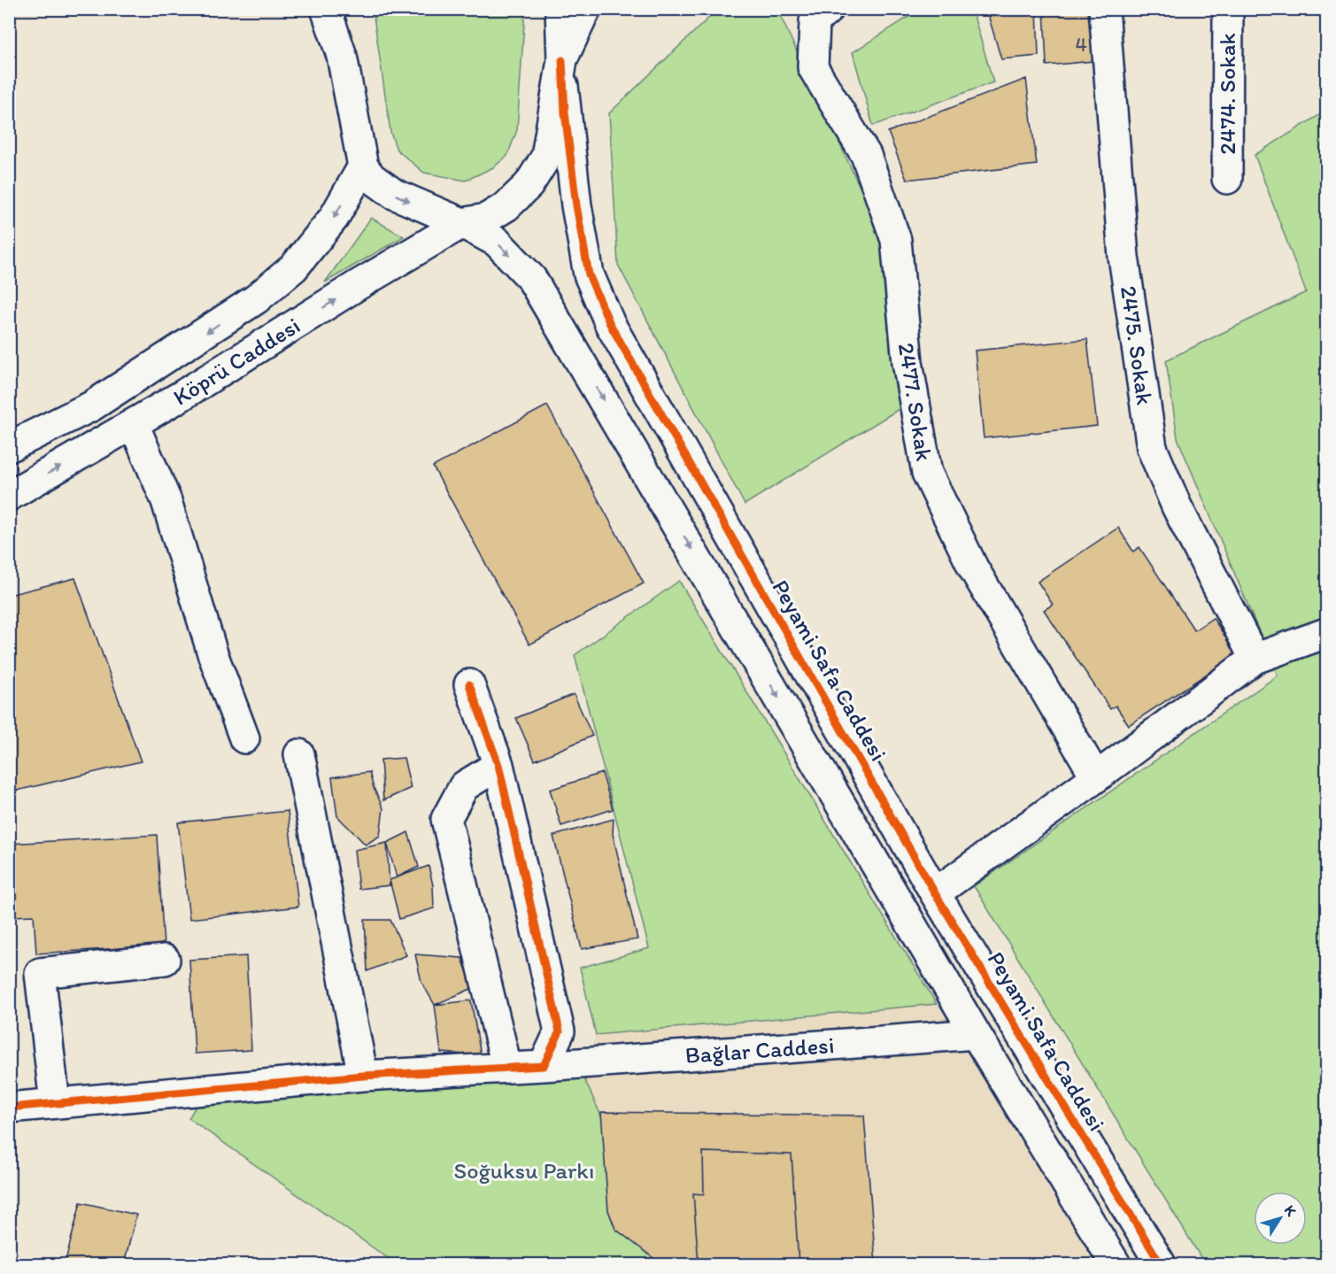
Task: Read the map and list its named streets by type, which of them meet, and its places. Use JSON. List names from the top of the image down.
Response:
{
  "streets": {
    "street": [
      "2474. Sokak",
      "2475. Sokak",
      "Köprü Caddesi",
      "2477. Sokak",
      "Peyami Safa Caddesi",
      "Bağlar Caddesi"
    ]
  },
  "crossings": [
    ["Köprü Caddesi", "Peyami Safa Caddesi"]
  ],
  "parks": ["Soğuksu Parkı"],
  "house_numbers": ["4"],
  "north": "top right"
}
